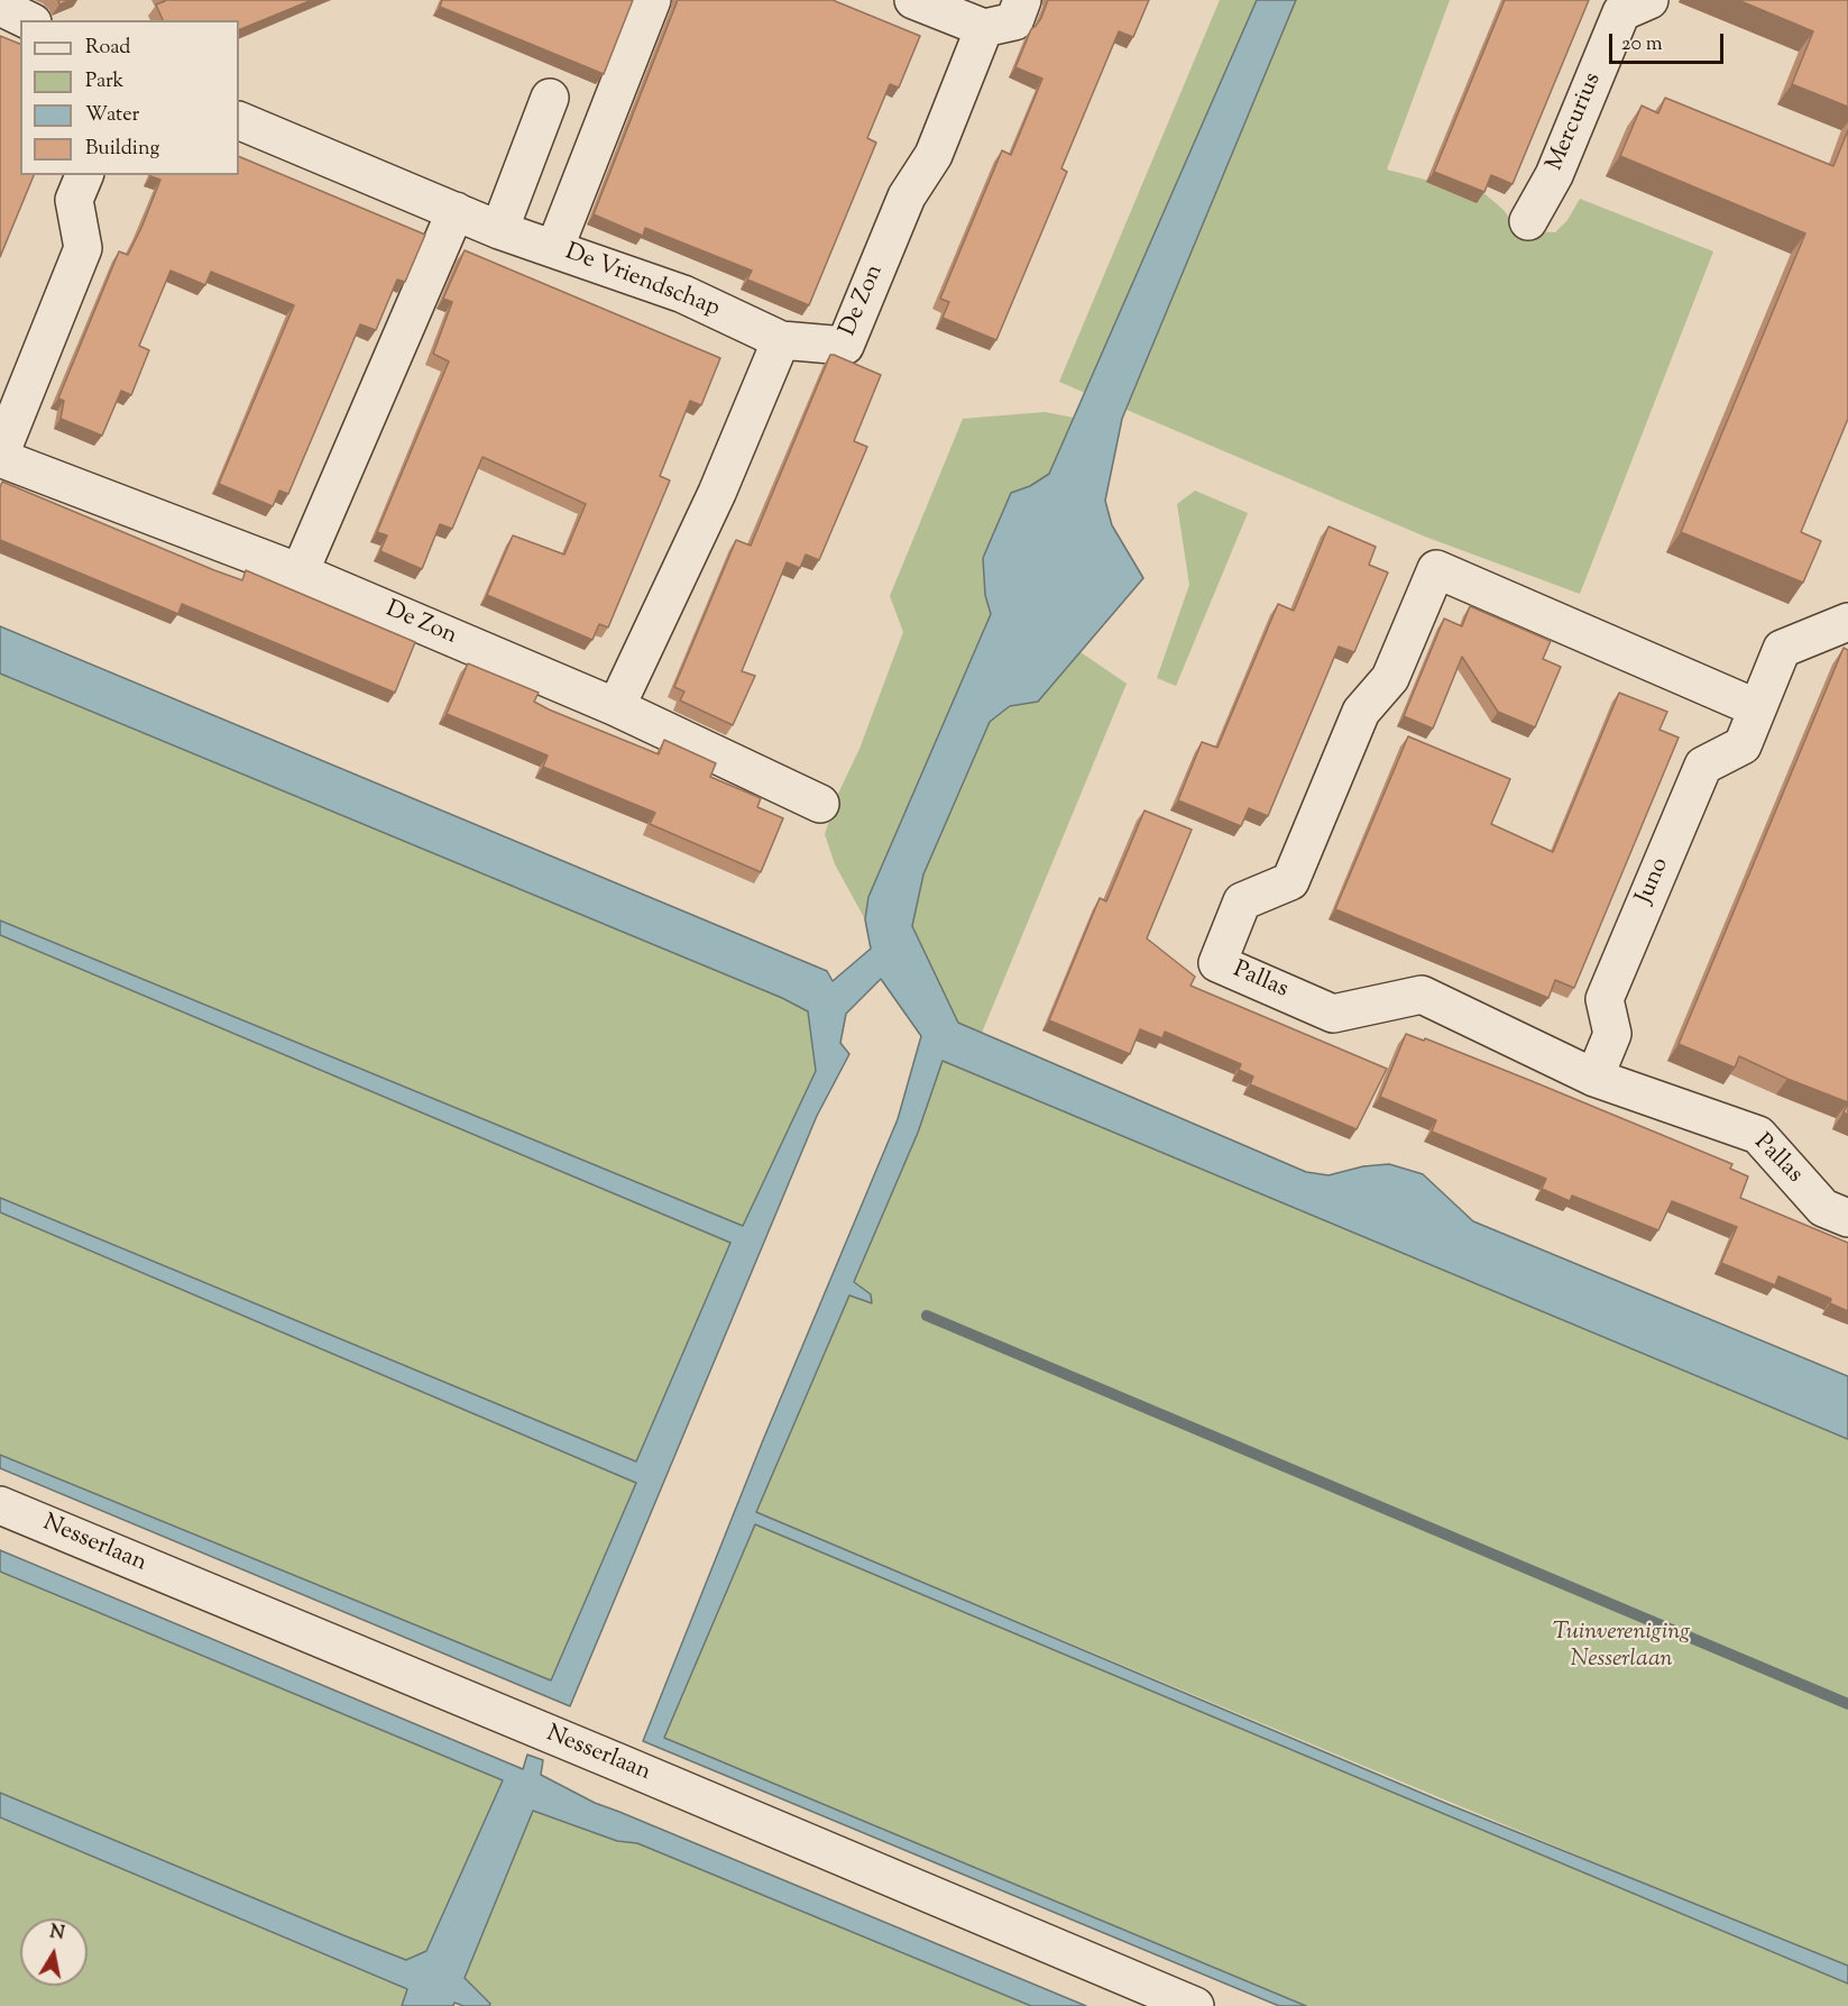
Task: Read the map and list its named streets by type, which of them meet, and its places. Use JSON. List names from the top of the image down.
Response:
{
  "streets": {
    "street": [
      "Mercurius",
      "De Vriendschap",
      "De Zon",
      "Juno",
      "Pallas",
      "Nesserlaan"
    ]
  },
  "crossings": [
    ["De Vriendschap", "De Zon"],
    ["Juno", "Pallas"]
  ],
  "parks": ["Tuinvereniging Nesserlaan"],
  "legend": [
    "Road",
    "Park",
    "Water",
    "Building"
  ],
  "scale_bar": "20 m",
  "north": "top"
}
